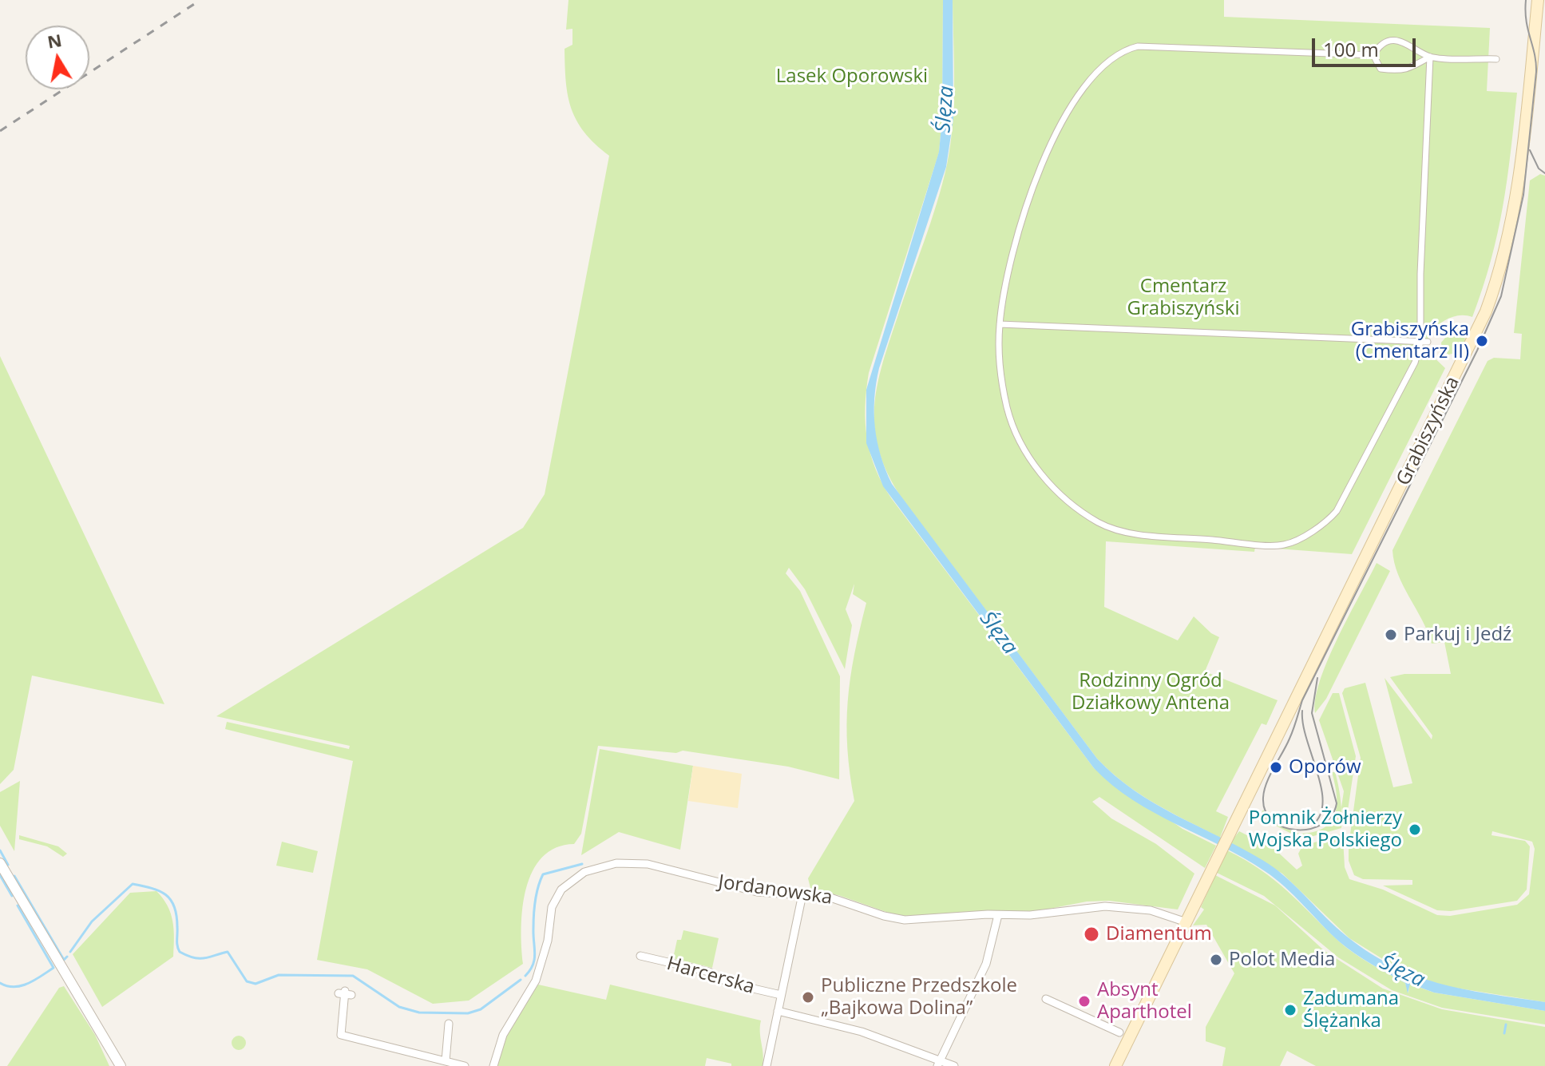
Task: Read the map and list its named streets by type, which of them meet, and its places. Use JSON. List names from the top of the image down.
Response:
{
  "streets": {
    "main road": ["Grabiszyńska"],
    "street": ["Jordanowska", "Harcerska"]
  },
  "crossings": [
    ["Grabiszyńska", "Jordanowska"],
    ["Jordanowska", "Harcerska"]
  ],
  "water": ["Ślęza"],
  "parks": ["Lasek Oporowski", "Cmentarz Grabiszyński", "Rodzinny Ogród Działkowy Antena"],
  "places": [
    "Grabiszyńska (Cmentarz II)",
    "Parkuj i Jedź",
    "Oporów",
    "Pomnik Żołnierzy Wojska Polskiego",
    "Diamentum",
    "Polot Media",
    "Publiczne Przedszkole „Bajkowa Dolina”",
    "Absynt Aparthotel",
    "Zadumana Ślężanka"
  ],
  "scale_bar": "100 m",
  "north": "top"
}
